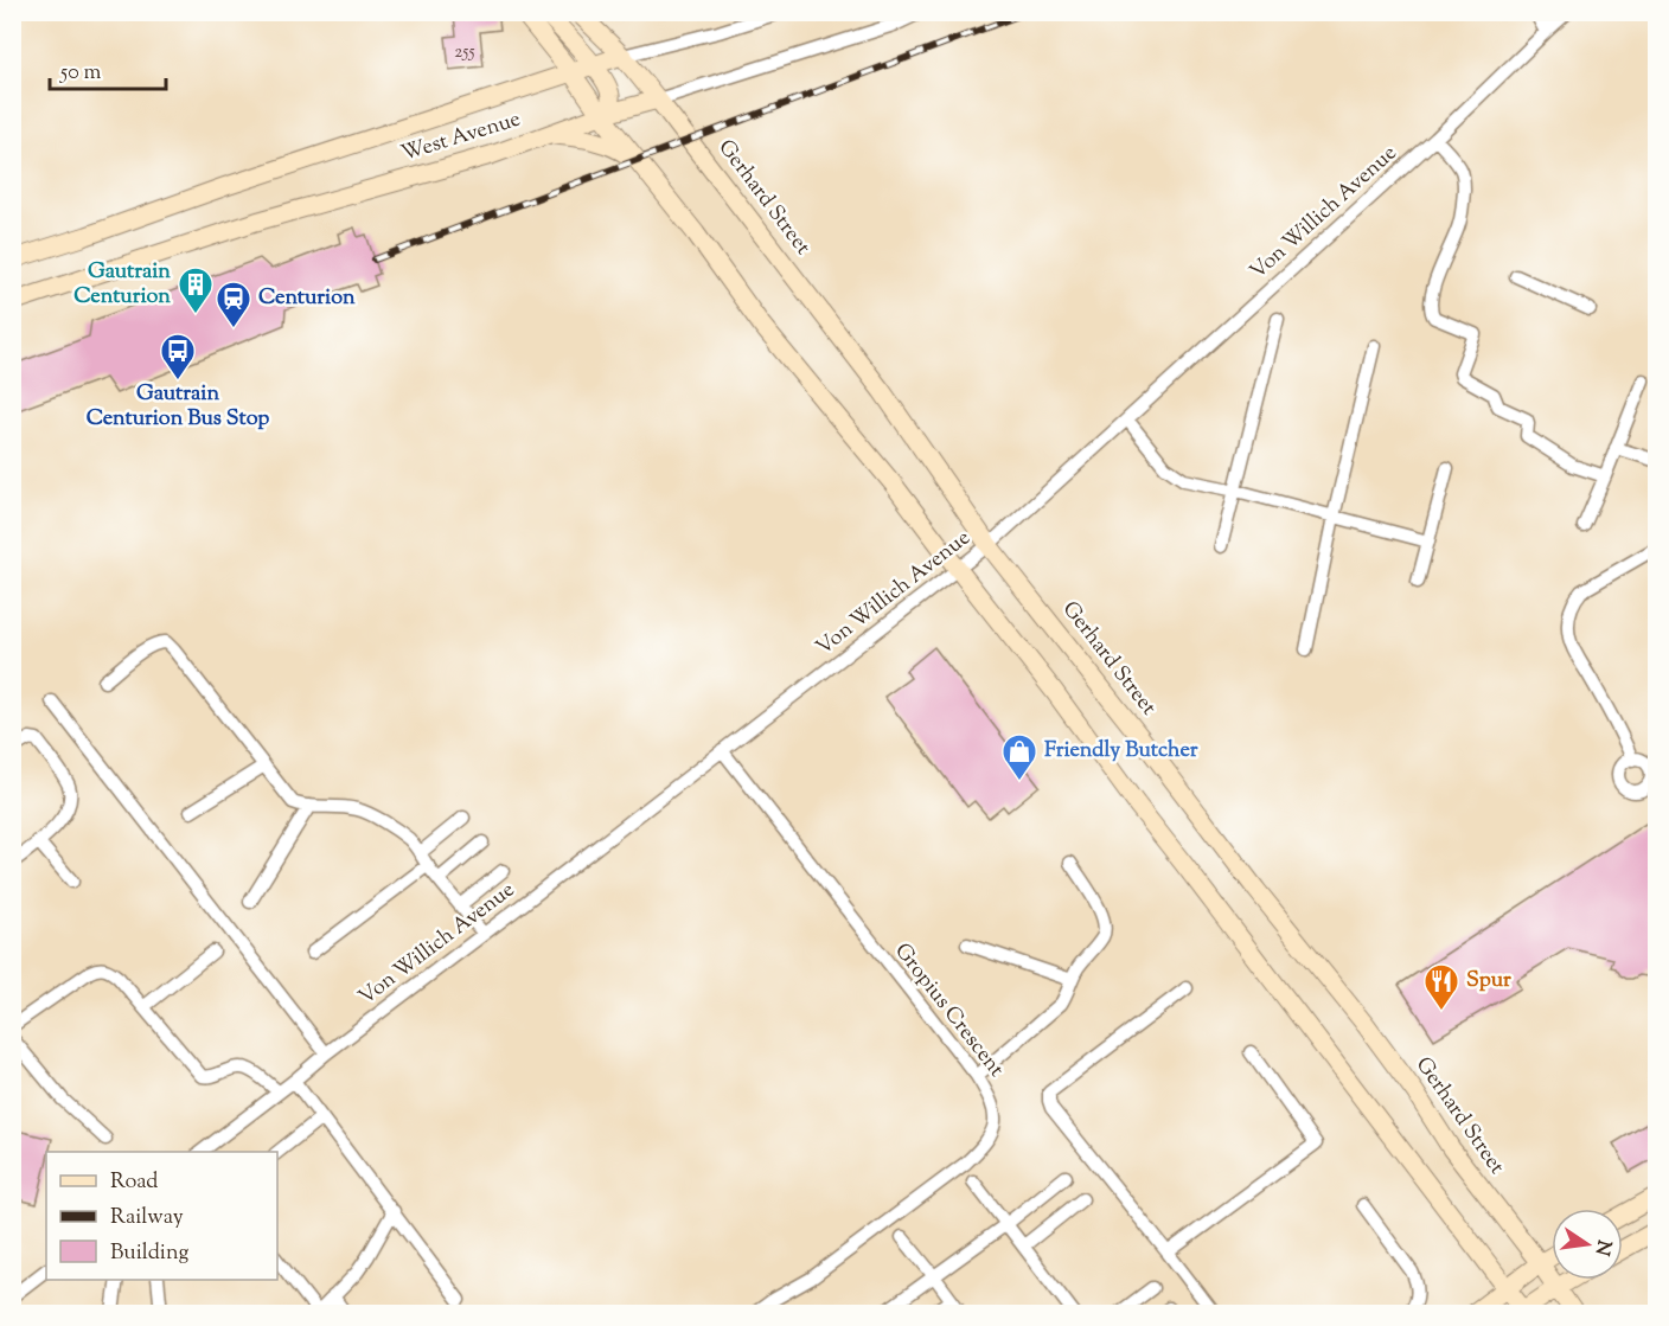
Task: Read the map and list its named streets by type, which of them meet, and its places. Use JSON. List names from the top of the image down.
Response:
{
  "streets": {
    "street": [
      "West Avenue",
      "Gerhard Street",
      "Von Willich Avenue",
      "Gropius Crescent"
    ]
  },
  "crossings": [
    ["West Avenue", "Gerhard Street"],
    ["Gerhard Street", "Von Willich Avenue"],
    ["Von Willich Avenue", "Gropius Crescent"]
  ],
  "places": {
    "building": ["Gautrain Centurion"],
    "station": ["Centurion"],
    "bus stop": ["Gautrain Centurion Bus Stop"],
    "shop": ["Friendly Butcher"],
    "restaurant": ["Spur"]
  },
  "house_numbers": ["255"],
  "legend": ["Road", "Railway", "Building"],
  "scale_bar": "50 m",
  "north": "right"
}
